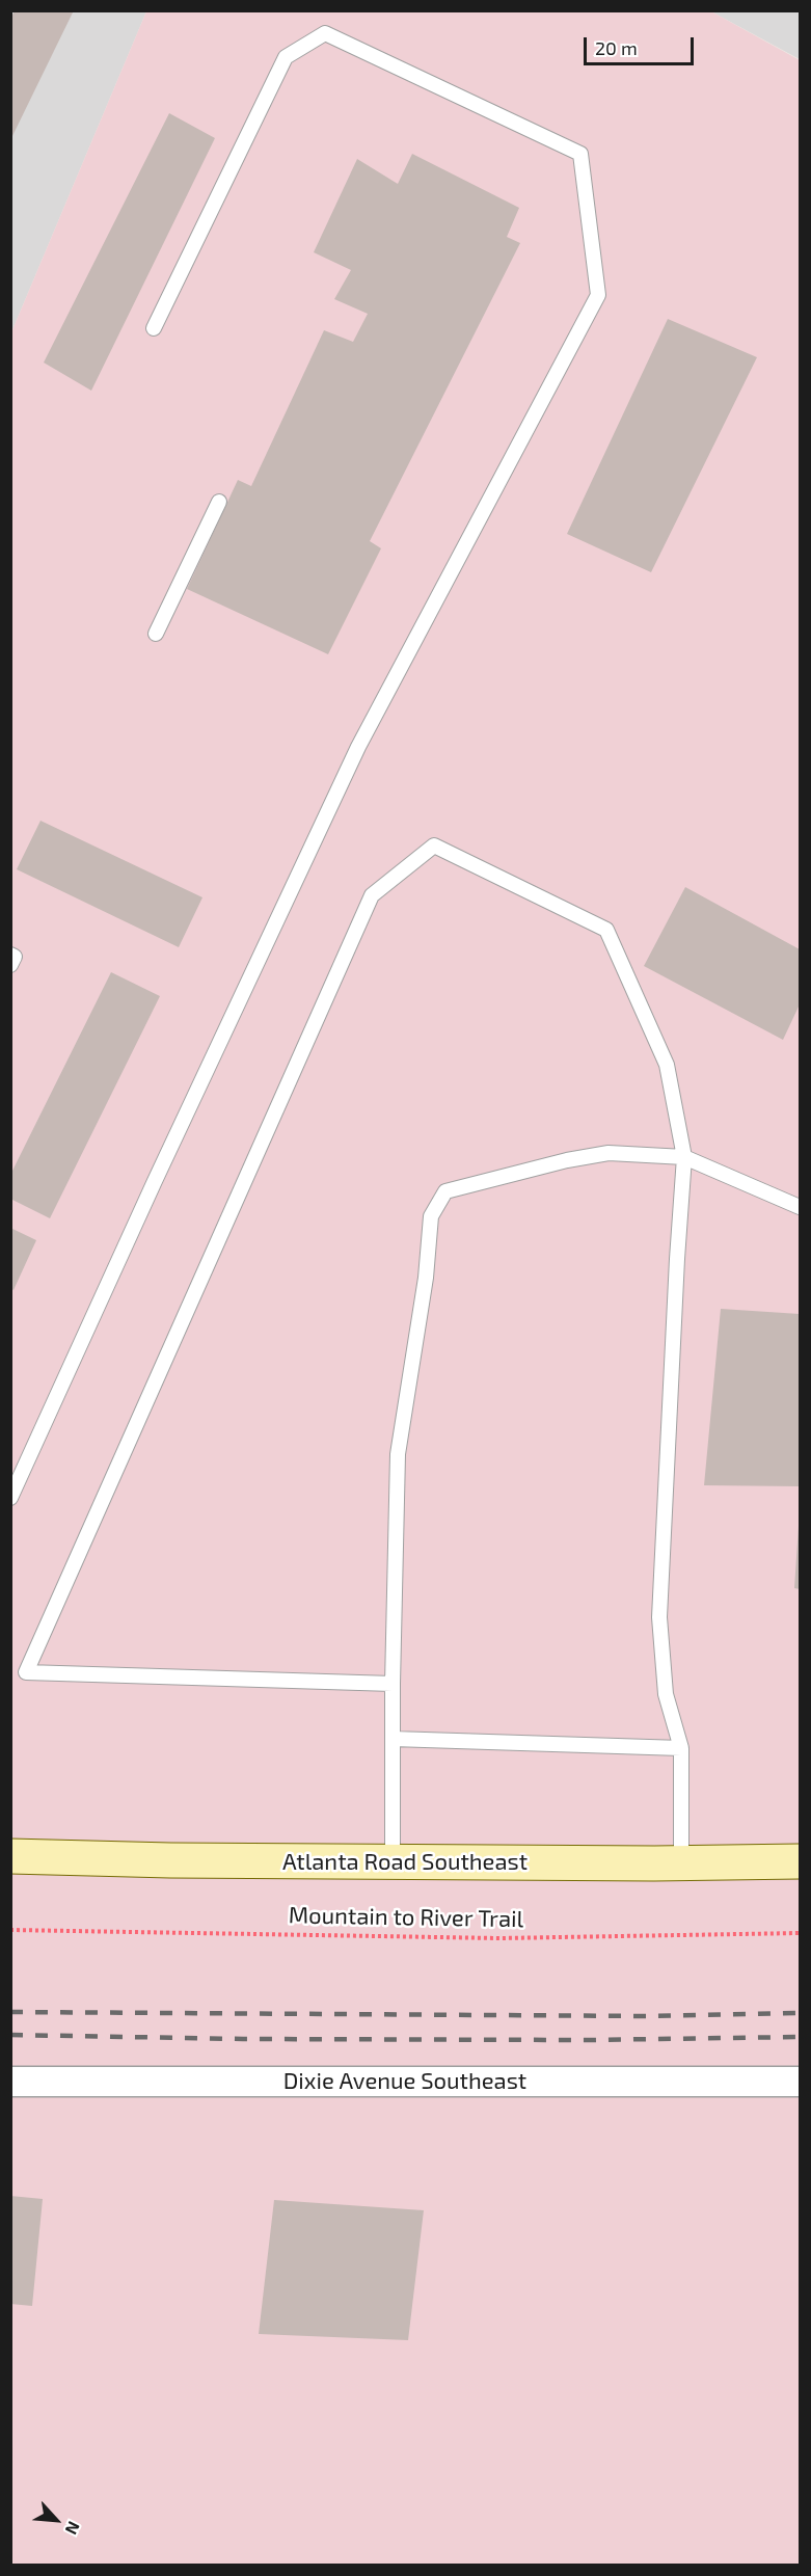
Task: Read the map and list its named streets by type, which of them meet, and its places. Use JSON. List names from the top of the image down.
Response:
{
  "streets": {
    "main road": ["Atlanta Road Southeast"],
    "street": ["Dixie Avenue Southeast"],
    "path": ["Mountain to River Trail"]
  },
  "scale_bar": "20 m",
  "north": "bottom right"
}
